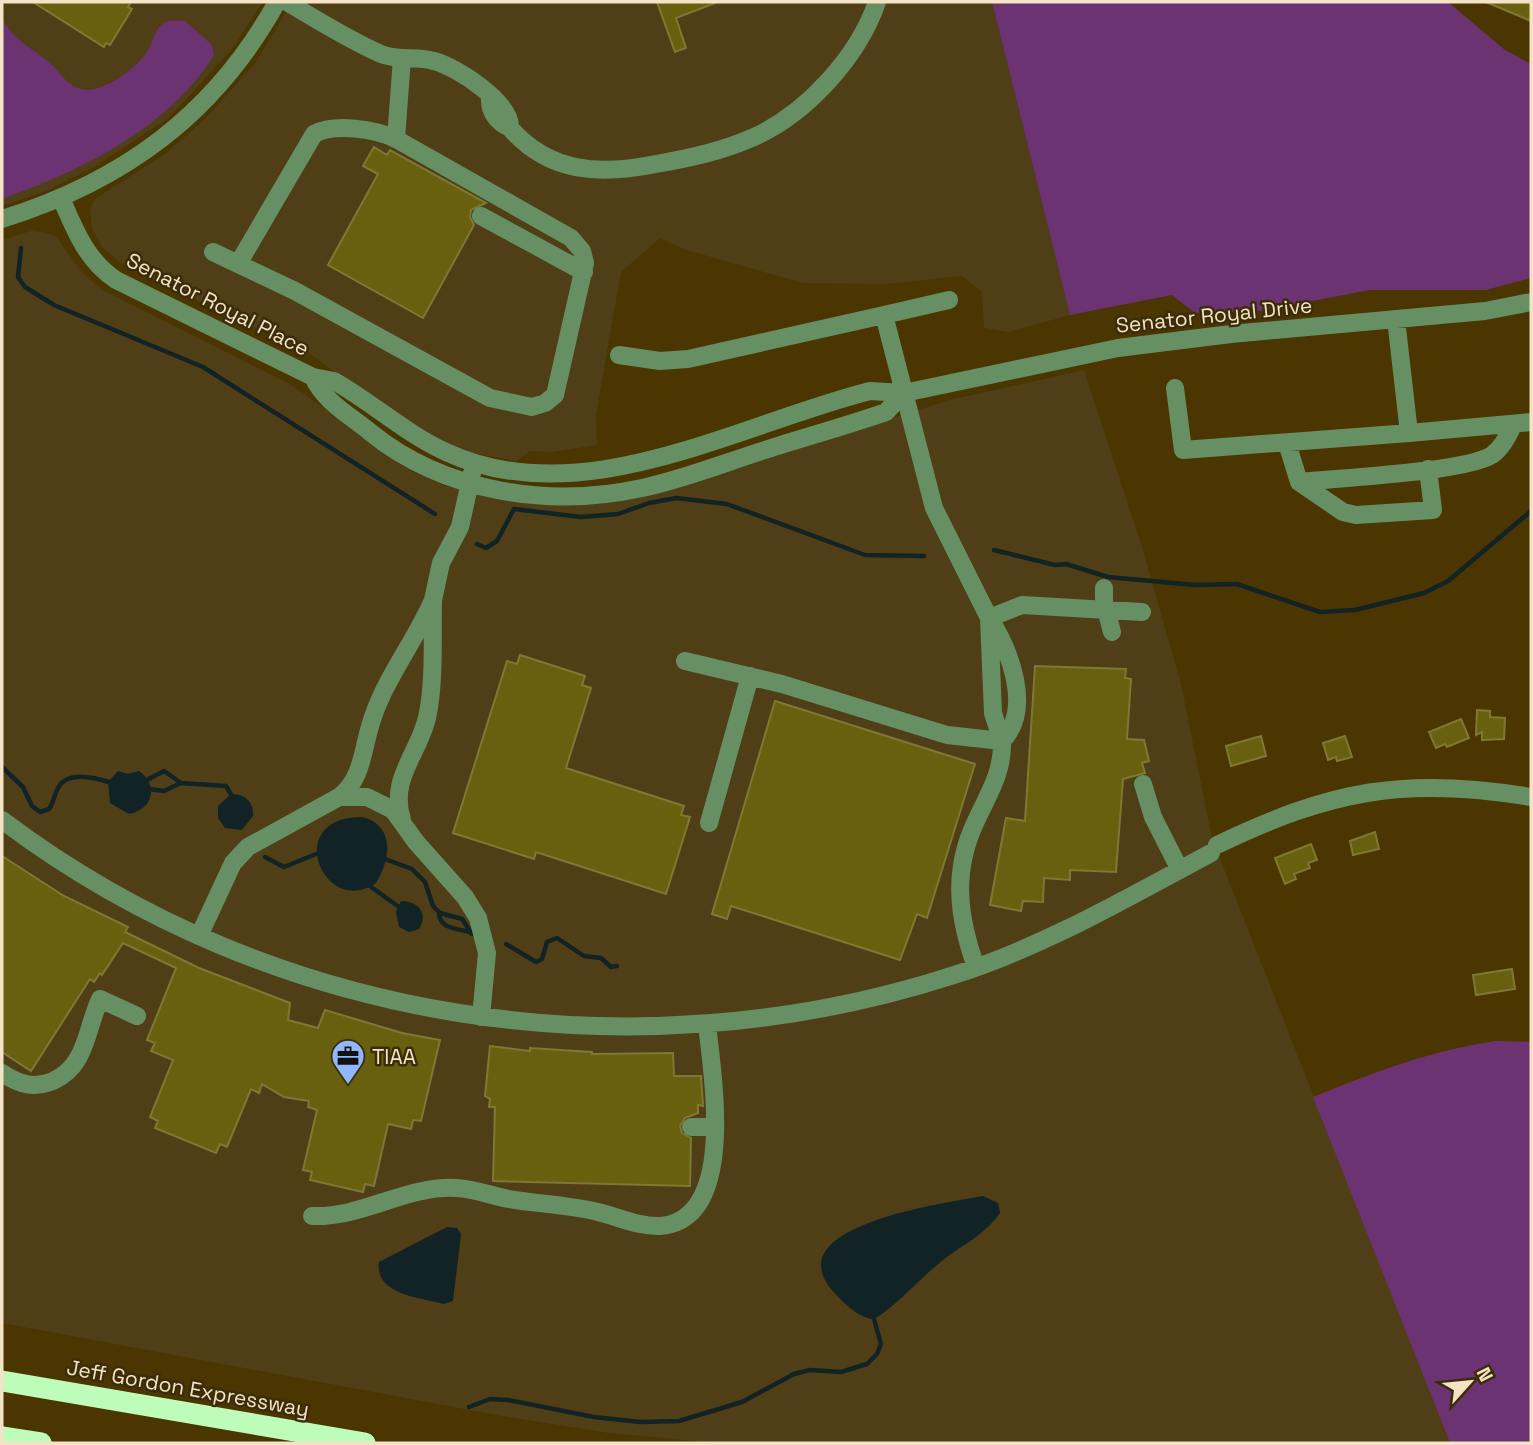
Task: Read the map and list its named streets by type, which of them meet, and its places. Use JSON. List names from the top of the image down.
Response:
{
  "streets": {
    "highway": ["Jeff Gordon Expressway"],
    "street": ["Senator Royal Place", "Senator Royal Drive"]
  },
  "crossings": [
    ["Senator Royal Place", "Senator Royal Drive"]
  ],
  "places": {
    "office": ["TIAA"]
  },
  "north": "top right"
}
